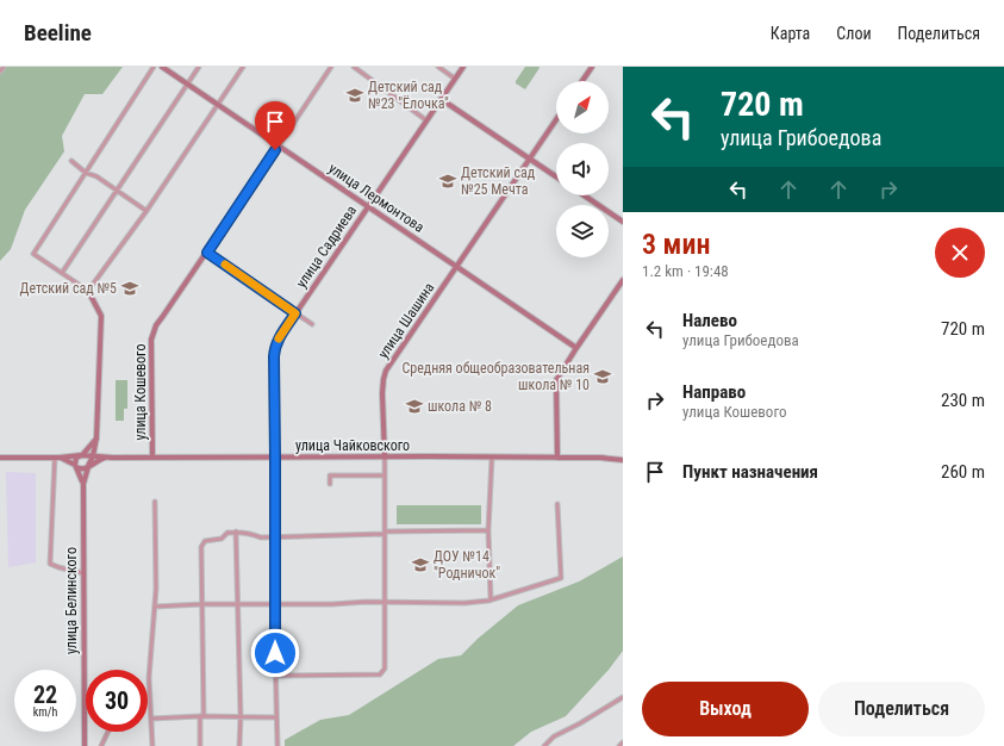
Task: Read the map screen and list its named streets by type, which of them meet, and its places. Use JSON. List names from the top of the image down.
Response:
{
  "streets": {
    "street": [
      "улица Лермонтова",
      "улица Садриева",
      "улица Шашина",
      "улица Кошевого",
      "улица Чайковского",
      "улица Белинского"
    ]
  },
  "crossings": [
    ["улица Лермонтова", "улица Садриева"],
    ["улица Лермонтова", "улица Шашина"],
    ["улица Лермонтова", "улица Кошевого"],
    ["улица Садриева", "улица Шашина"],
    ["улица Садриева", "улица Чайковского"],
    ["улица Шашина", "улица Чайковского"],
    ["улица Кошевого", "улица Чайковского"]
  ],
  "places": {
    "school or university": [
      "Детский сад №23 \"Ёлочка\"",
      "Детский сад №25 Мечта",
      "Детский сад №5",
      "Средняя общеобразовательная школа № 10",
      "школа № 8",
      "ДОУ №14 \"Родничок\""
    ]
  },
  "north": "top right",
  "page": {
    "header": "Beeline",
    "nav": ["Карта", "Слои", "Поделиться"],
    "turn": ["720 m", "улица Грибоедова"],
    "heading": ["3 мин", "1.2 km · 19:48"],
    "list": [
      {
        "name": "Налево",
        "note": "улица Грибоедова",
        "value": "720 m"
      },
      {
        "name": "Направо",
        "note": "улица Кошевого",
        "value": "230 m"
      },
      {
        "name": "Пункт назначения",
        "value": "260 m"
      }
    ],
    "speed": "22 km/h",
    "limit": "30",
    "buttons": ["Выход", "Поделиться"]
  }
}
